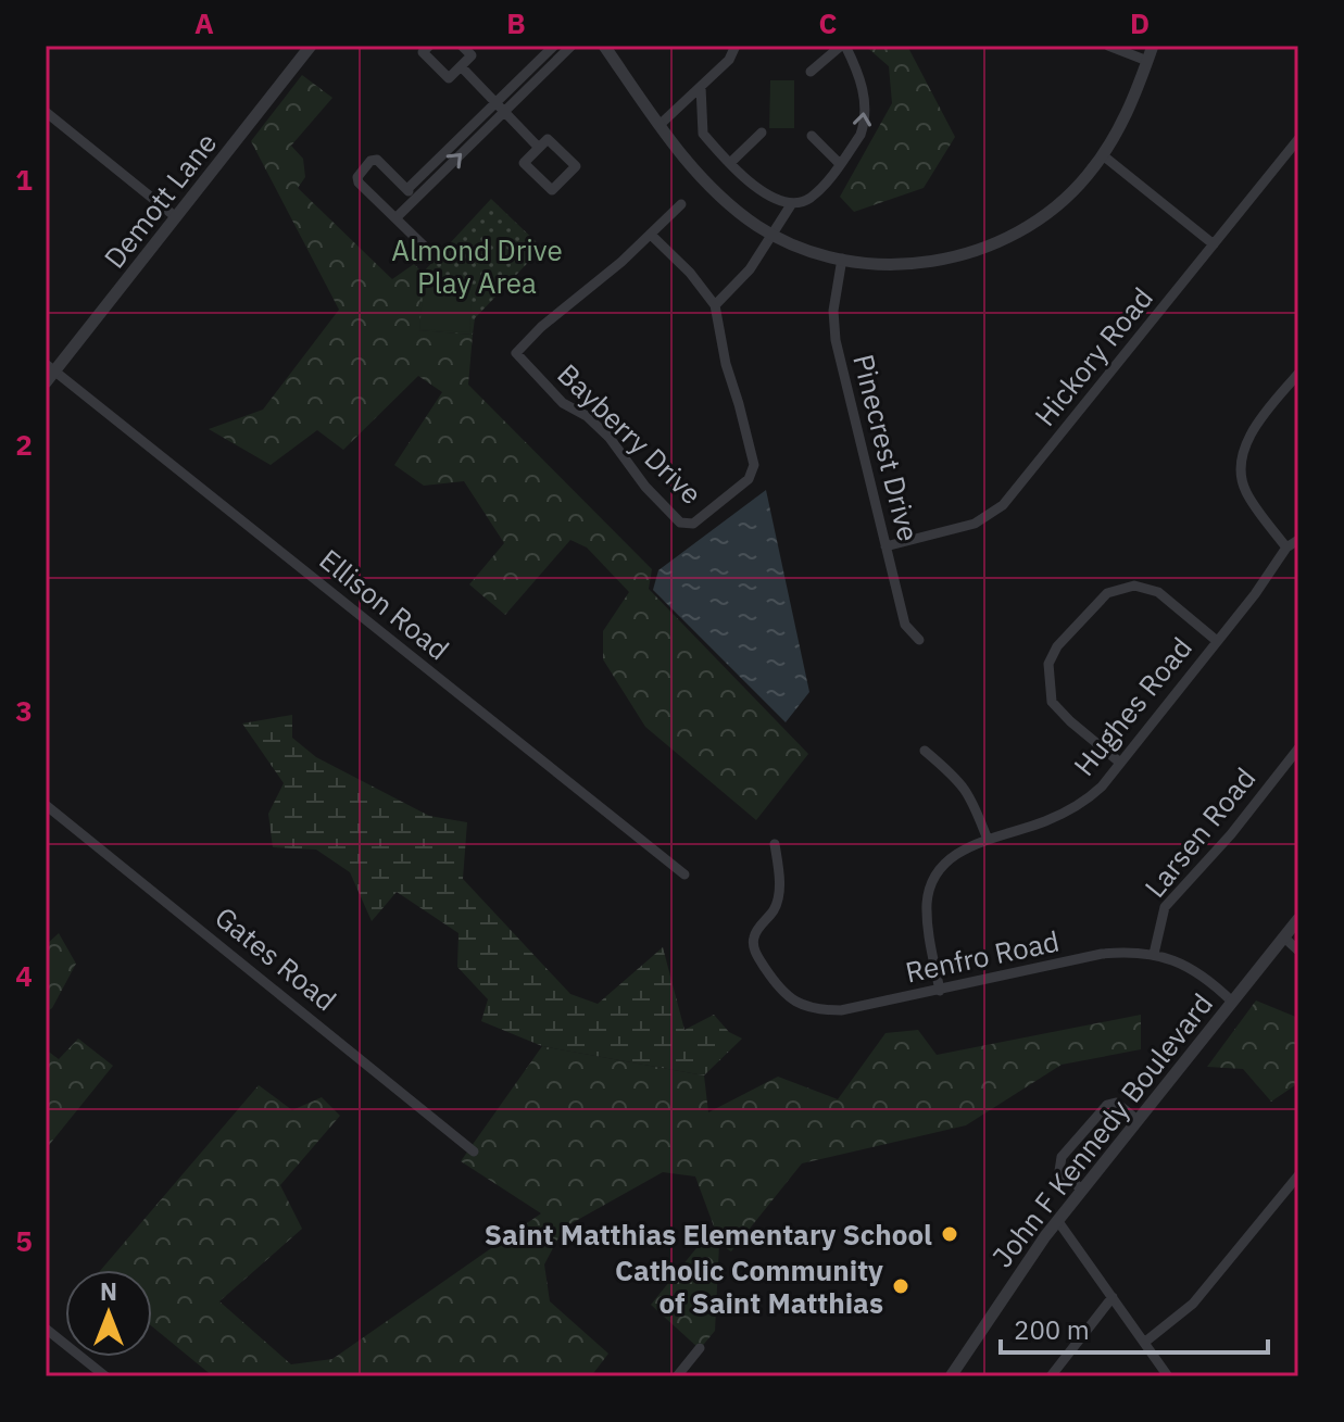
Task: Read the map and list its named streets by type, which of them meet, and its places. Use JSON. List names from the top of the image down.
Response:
{
  "streets": {
    "street": [
      "Demott Lane",
      "Hickory Road",
      "Bayberry Drive",
      "Pinecrest Drive",
      "Ellison Road",
      "Hughes Road",
      "Larsen Road",
      "Renfro Road",
      "Gates Road",
      "John F Kennedy Boulevard"
    ]
  },
  "crossings": [
    ["Demott Lane", "Ellison Road"],
    ["Hickory Road", "Pinecrest Drive"],
    ["Hughes Road", "Renfro Road"],
    ["Larsen Road", "Renfro Road"],
    ["Renfro Road", "John F Kennedy Boulevard"]
  ],
  "parks": ["Almond Drive Play Area"],
  "places": ["Saint Matthias Elementary School", "Catholic Community of Saint Matthias"],
  "scale_bar": "200 m",
  "north": "top",
  "grid": {
    "columns": [
      "A",
      "B",
      "C",
      "D"
    ],
    "rows": [
      "1",
      "2",
      "3",
      "4",
      "5"
    ]
  }
}
